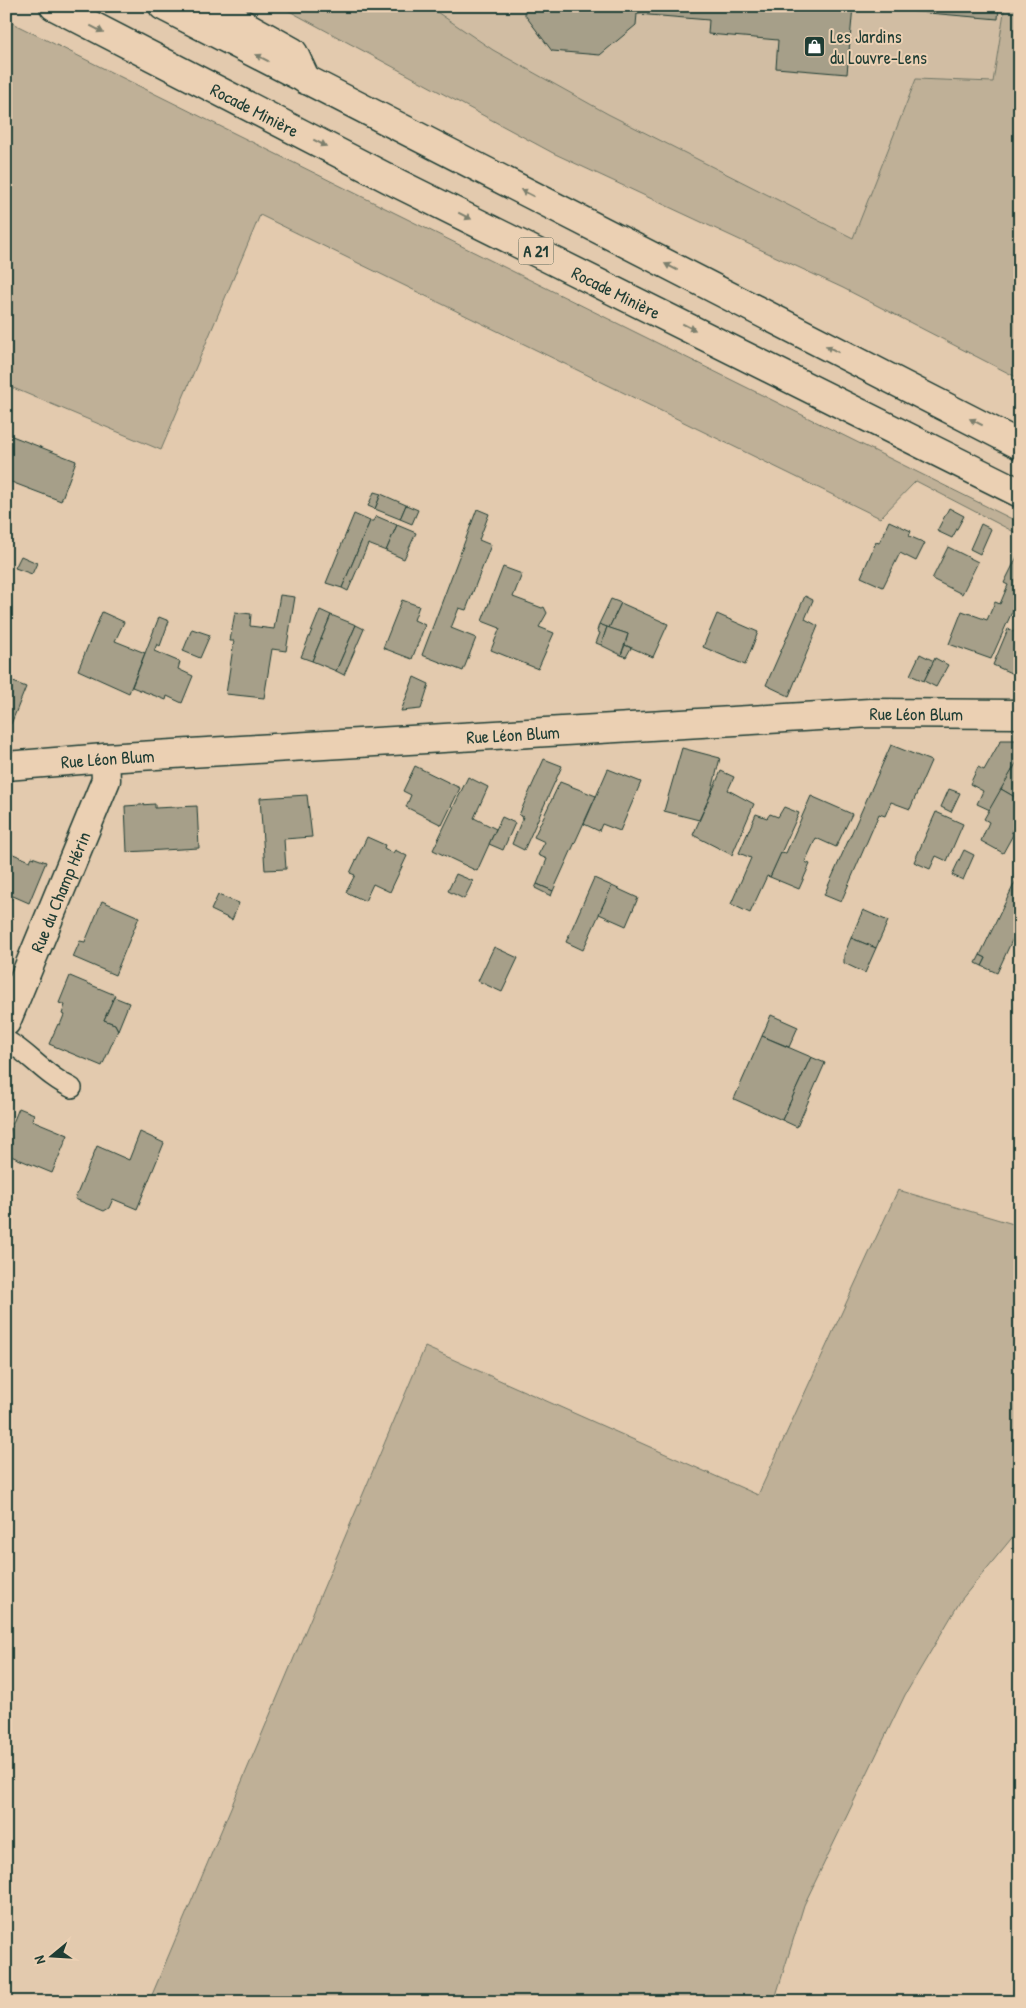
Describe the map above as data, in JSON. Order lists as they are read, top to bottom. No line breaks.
{"streets":{"main road":["Rocade Minière","A 21","Rue Léon Blum","Rue du Champ Hérin"]},"crossings":[["Rue Léon Blum","Rue du Champ Hérin"]],"places":{"shop":["Les Jardins du Louvre-Lens"]},"north":"left"}
